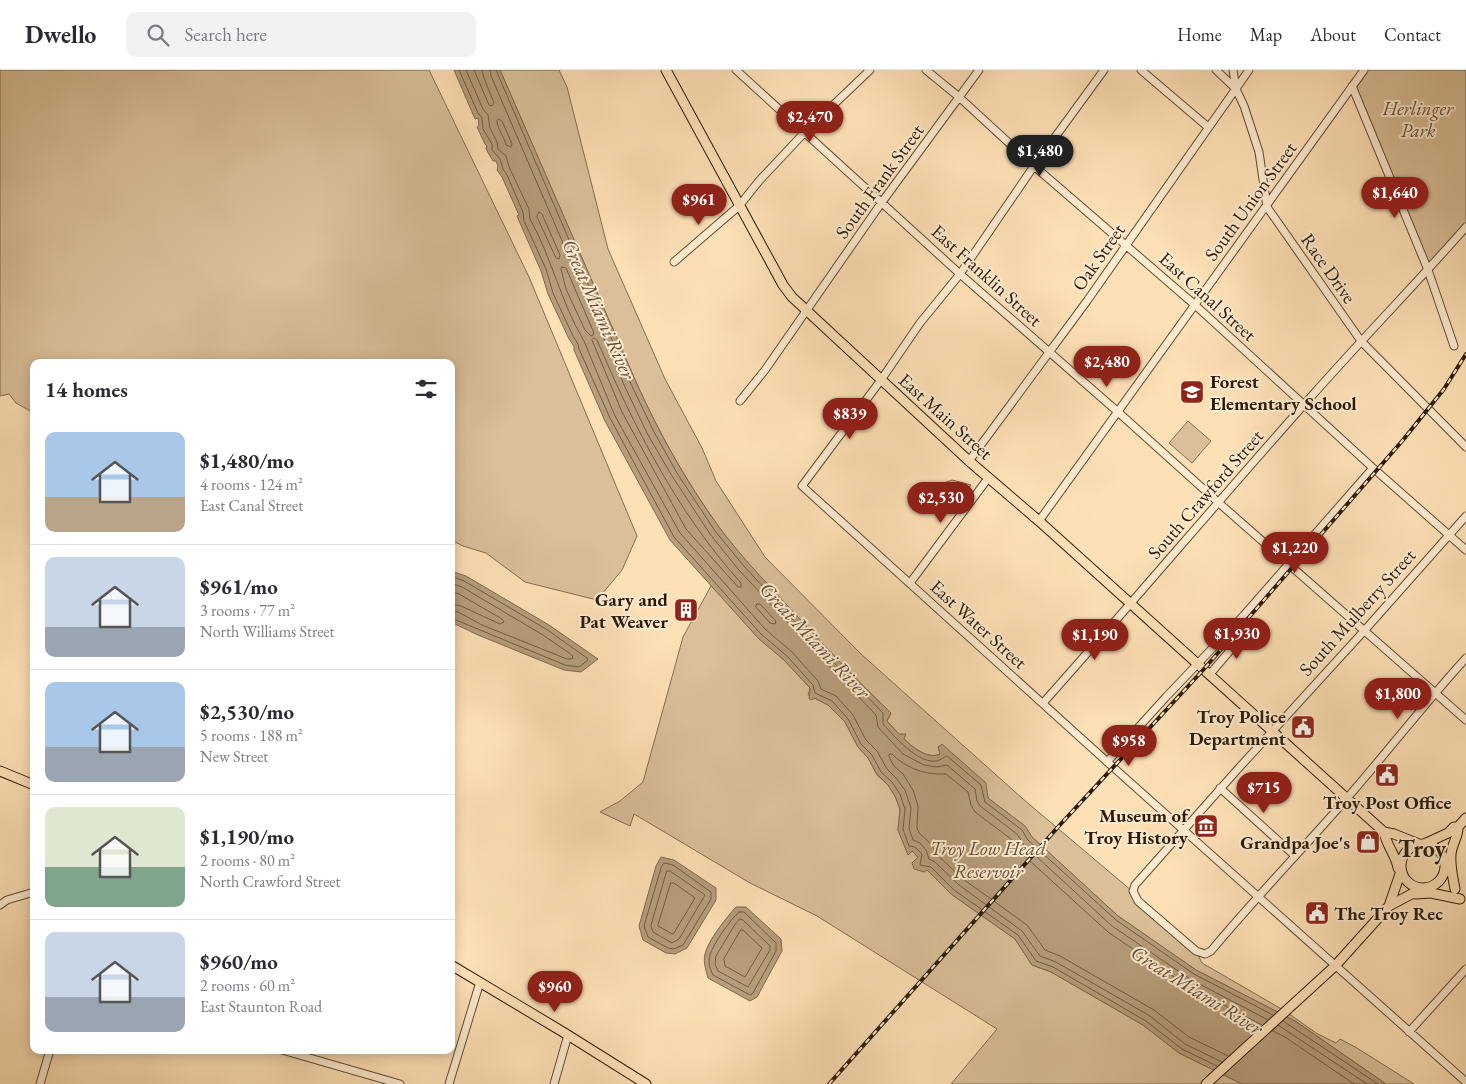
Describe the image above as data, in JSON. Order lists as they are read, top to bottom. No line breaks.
{"streets":{"main road":["East Main Street"],"street":["South Frank Street","South Union Street","Oak Street","Race Drive","East Franklin Street","East Canal Street","South Crawford Street","South Mulberry Street","East Water Street"]},"crossings":[["South Frank Street","East Franklin Street"],["South Frank Street","East Canal Street"],["South Frank Street","East Main Street"],["South Union Street","Race Drive"],["South Union Street","East Franklin Street"],["South Union Street","East Canal Street"],["South Union Street","East Main Street"],["Oak Street","Race Drive"],["Oak Street","East Franklin Street"],["Oak Street","East Canal Street"],["Oak Street","East Main Street"],["Race Drive","South Crawford Street"],["East Franklin Street","South Crawford Street"],["East Franklin Street","South Mulberry Street"],["East Canal Street","South Crawford Street"],["East Canal Street","South Mulberry Street"],["East Main Street","South Crawford Street"],["East Main Street","South Mulberry Street"],["East Main Street","East Water Street"],["South Crawford Street","East Water Street"],["South Mulberry Street","East Water Street"]],"districts":["Troy"],"water":["Great Miami River","Troy Low Head Reservoir"],"parks":["Herlinger Park"],"places":{"school or university":["Forest Elementary School"],"building":["Gary and Pat Weaver"],"public building":["Troy Police Department","Troy Post Office","The Troy Rec"],"museum":["Museum of Troy History"],"shop":["Grandpa Joe's"]},"page":{"header":"Dwello","search":"Search here","nav":["Home","Map","About","Contact"],"price":["$2,470","$1,480","$1,640","$961","$2,480","$839","$2,530","$1,220","$1,930","$1,190","$1,800","$958","$715","$960"],"heading":"14 homes","list":[{"name":"$1,480/mo","note":"4 rooms · 124 m² · East Canal Street"},{"name":"$961/mo","note":"3 rooms · 77 m² · North Williams Street"},{"name":"$2,530/mo","note":"5 rooms · 188 m² · New Street"},{"name":"$1,190/mo","note":"2 rooms · 80 m² · North Crawford Street"},{"name":"$960/mo","note":"2 rooms · 60 m² · East Staunton Road"}]}}
